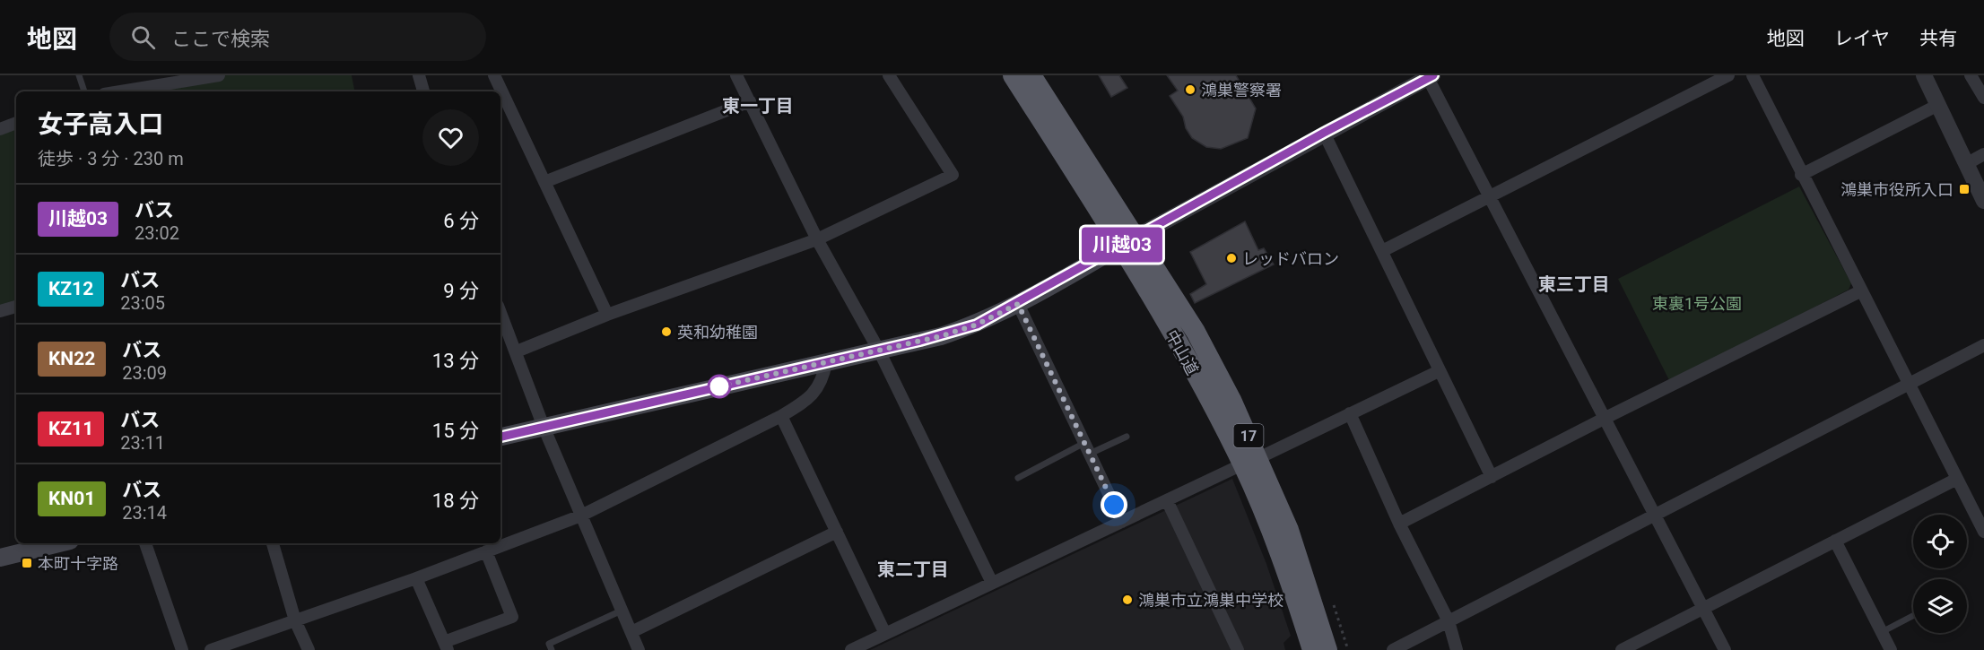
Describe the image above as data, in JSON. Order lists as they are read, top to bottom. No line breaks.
{"streets":{"highway":["中山道","17"]},"districts":["東一丁目","東三丁目","東二丁目"],"parks":["東裏1号公園"],"places":{"other":["鴻巣警察署","レッドバロン","英和幼稚園","鴻巣市立鴻巣中学校"],"transit":["鴻巣市役所入口","本町十字路"]},"lines":["bus line 川越03"],"page":{"header":"地図","search":"ここで検索","nav":["地図","レイヤ","共有"],"on_map":"川越03","heading":["女子高入口","徒歩 · 3 分 · 230 m"],"list":[{"mark":"川越03","name":"バス","note":"23:02","value":"6 分"},{"mark":"KZ12","name":"バス","note":"23:05","value":"9 分"},{"mark":"KN22","name":"バス","note":"23:09","value":"13 分"},{"mark":"KZ11","name":"バス","note":"23:11","value":"15 分"},{"mark":"KN01","name":"バス","note":"23:14","value":"18 分"}]}}
